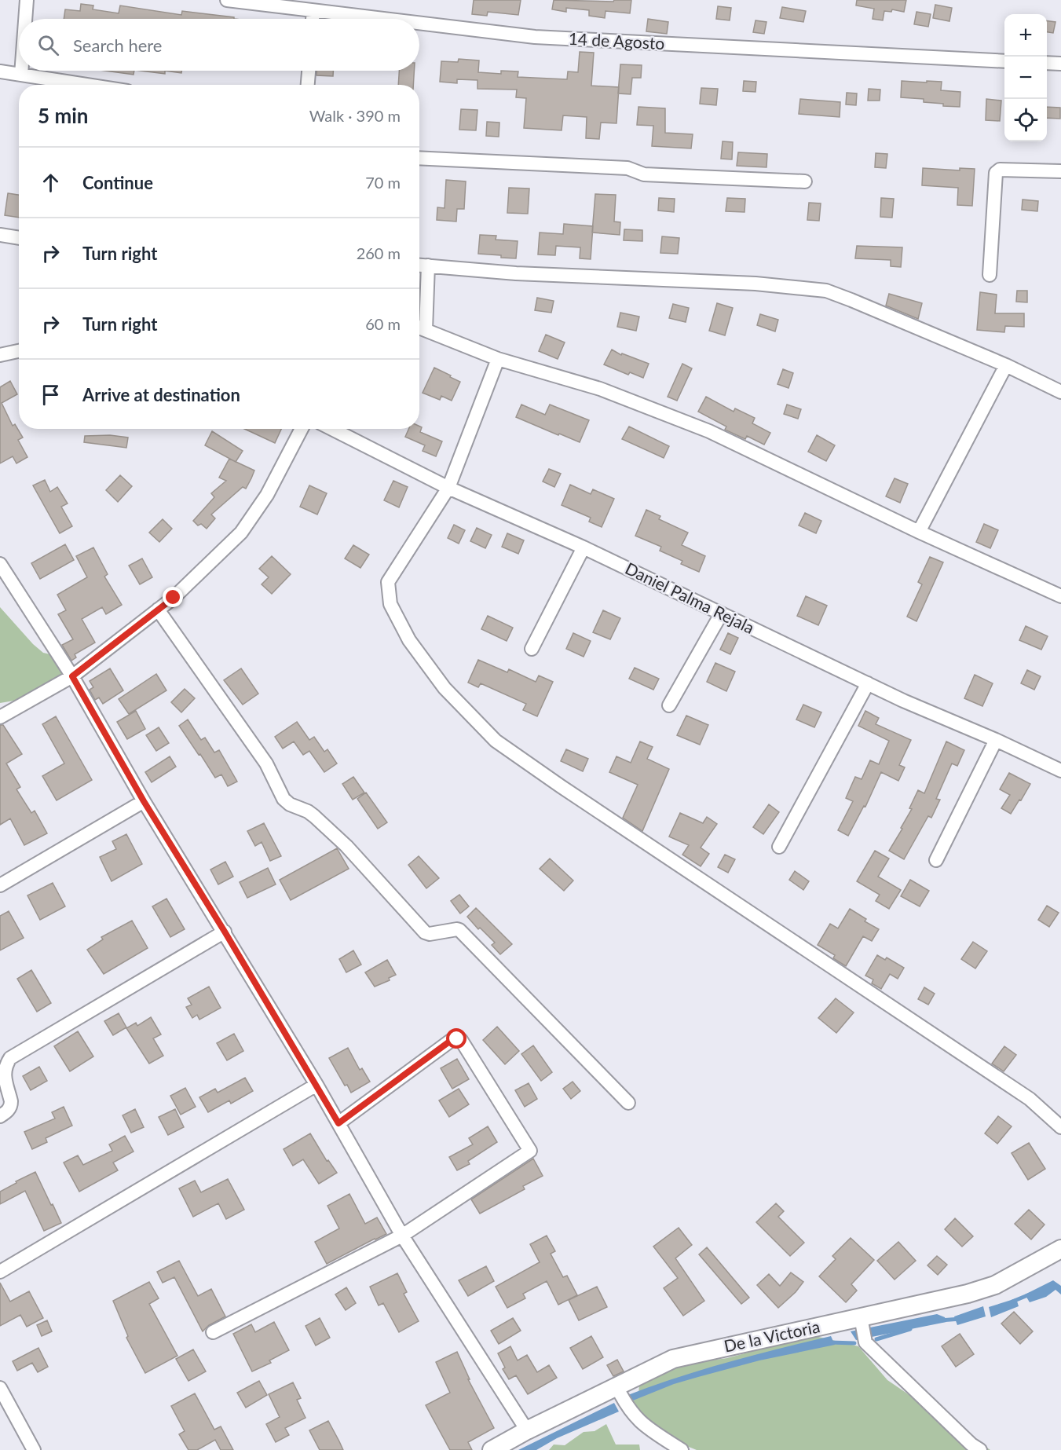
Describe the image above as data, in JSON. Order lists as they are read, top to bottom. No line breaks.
{"streets":{"main road":["De la Victoria"],"street":["14 de Agosto","Daniel Palma Rejala"]},"page":{"map_buttons":["+","−"],"search":"Search here","heading":["5 min","Walk · 390 m"],"list":[["Continue","70 m"],["Turn right","260 m"],["Turn right","60 m"],"Arrive at destination"]}}
